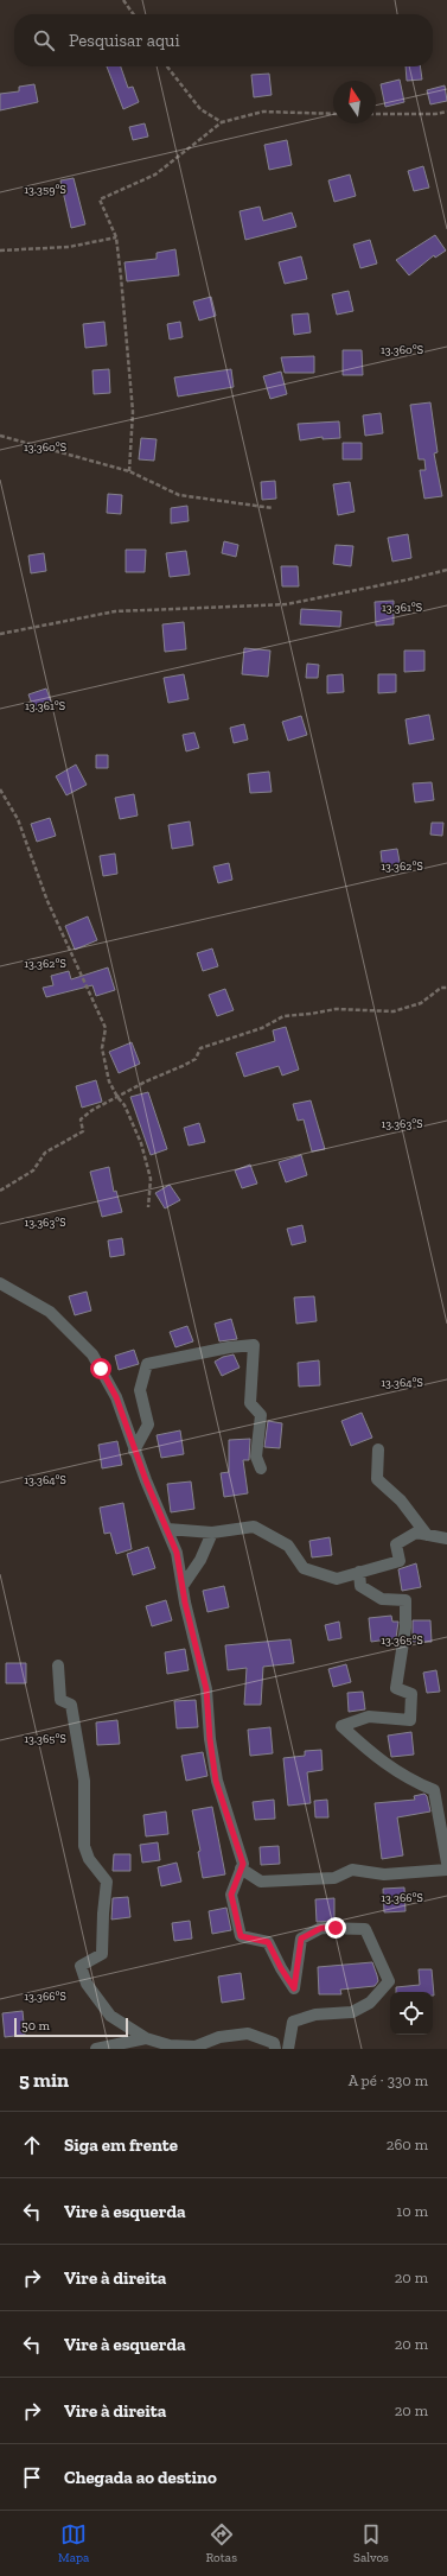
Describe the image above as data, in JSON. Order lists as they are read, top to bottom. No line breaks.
{"scale_bar":"50 m","north":"top","page":{"search":"Pesquisar aqui","scale":"50 m","heading":["5 min","A pé · 330 m"],"list":[["Siga em frente","260 m"],["Vire à esquerda","10 m"],["Vire à direita","20 m"],["Vire à esquerda","20 m"],["Vire à direita","20 m"],"Chegada ao destino"],"nav":["Mapa","Rotas","Salvos"]},"coordinates":["13.359°S","13.360°S","13.361°S","13.362°S","13.363°S","13.364°S","13.365°S","13.366°S"]}
